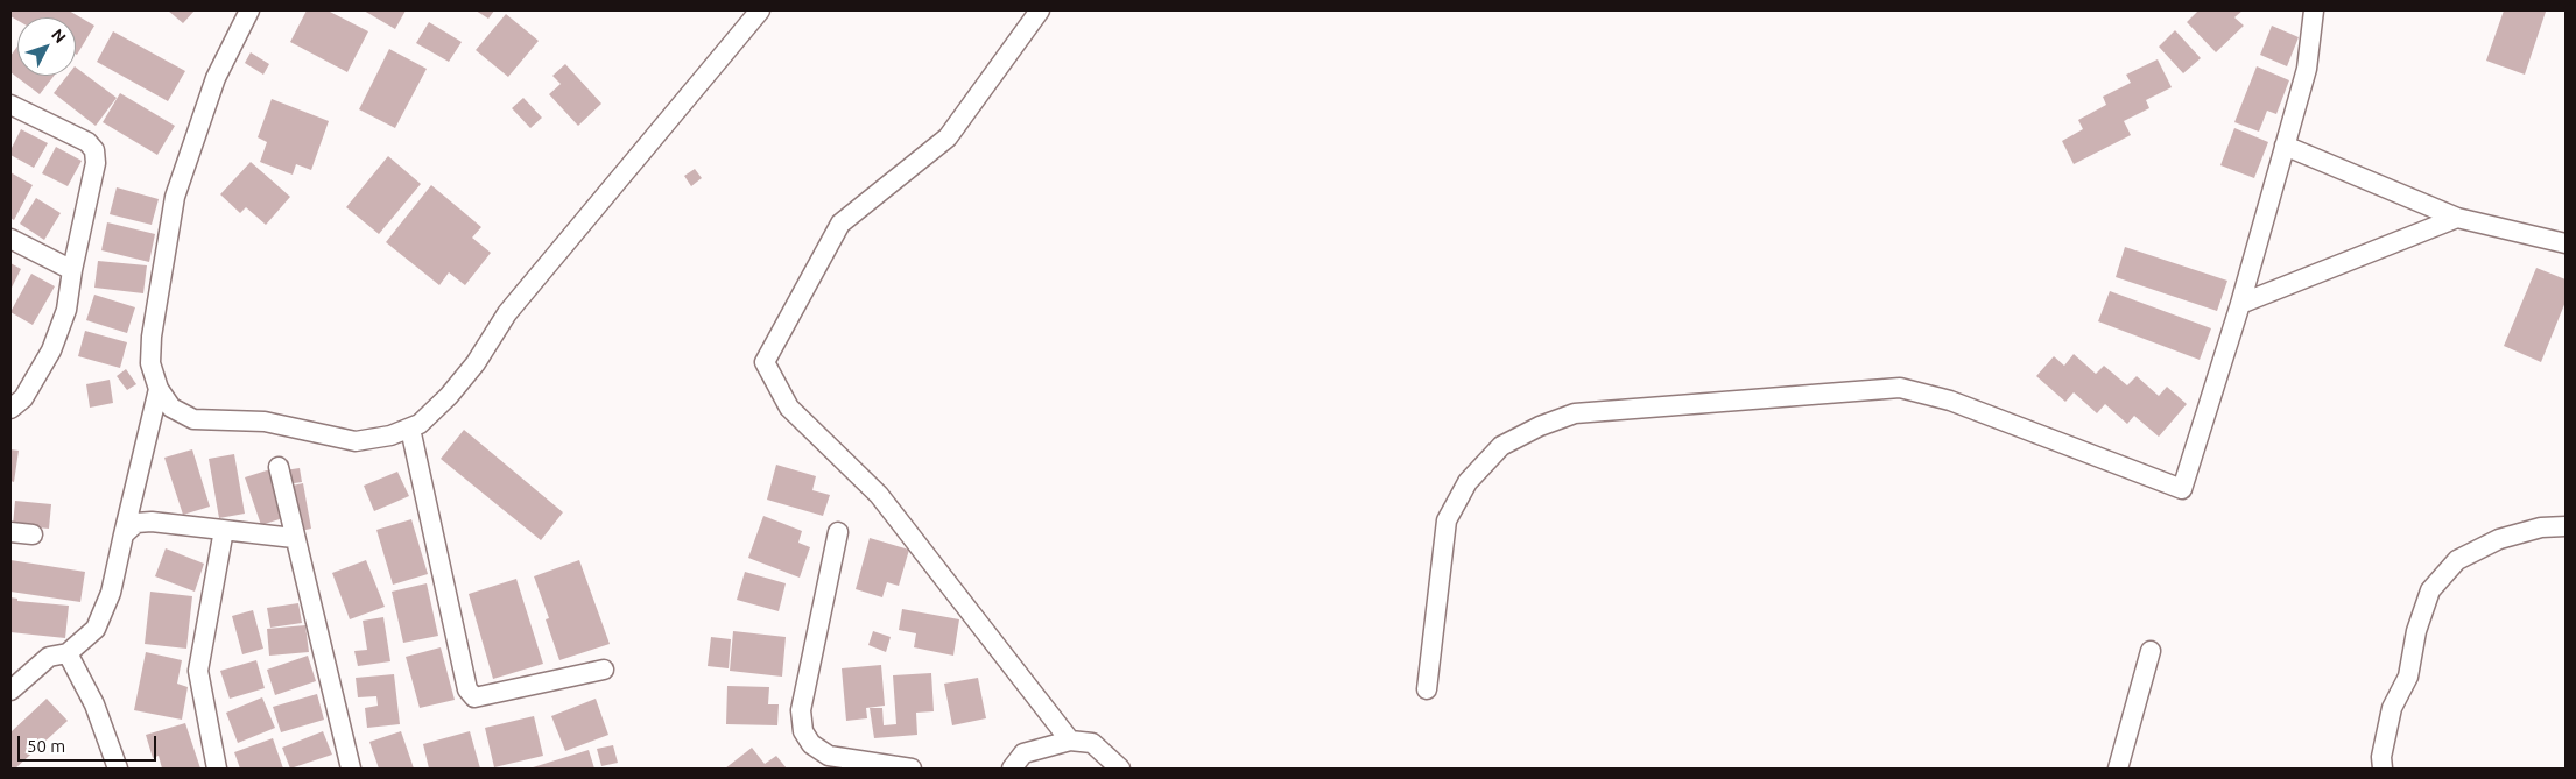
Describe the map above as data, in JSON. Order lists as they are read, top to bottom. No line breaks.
{"scale_bar":"50 m","north":"top right"}
